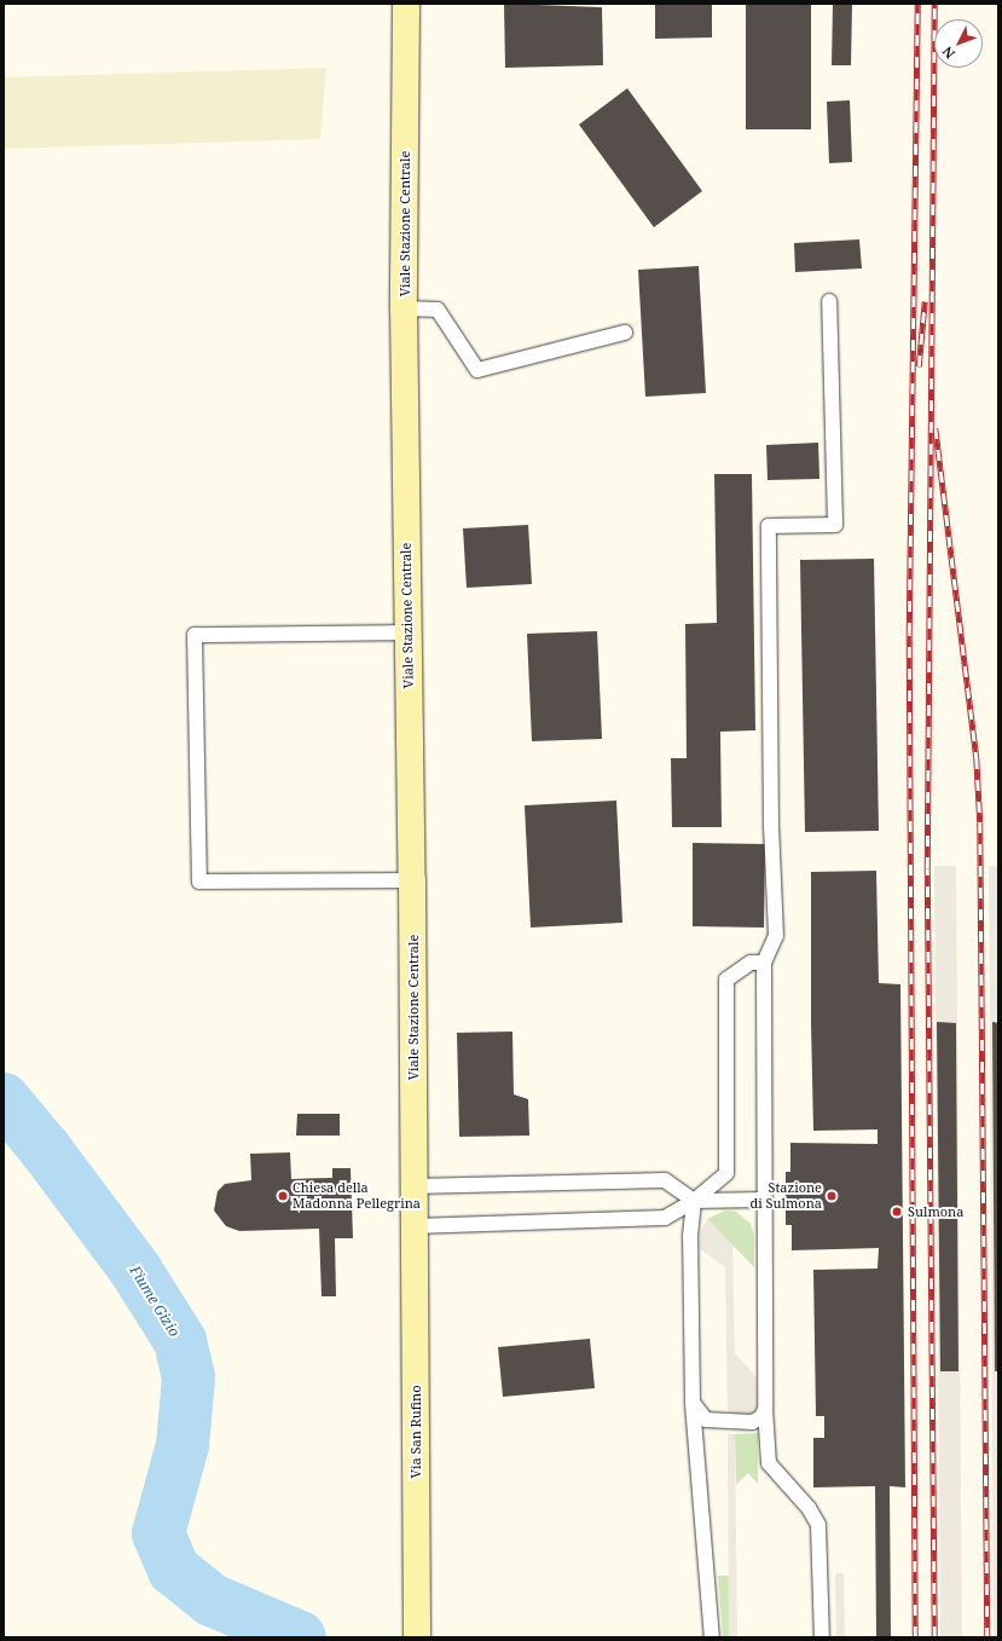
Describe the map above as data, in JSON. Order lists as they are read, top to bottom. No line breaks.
{"streets":{"main road":["Viale Stazione Centrale","Via San Rufino"]},"crossings":[["Viale Stazione Centrale","Via San Rufino"]],"water":["Fiume Gizio"],"places":["Chiesa della Madonna Pellegrina","Stazione di Sulmona","Sulmona"],"north":"bottom left"}
